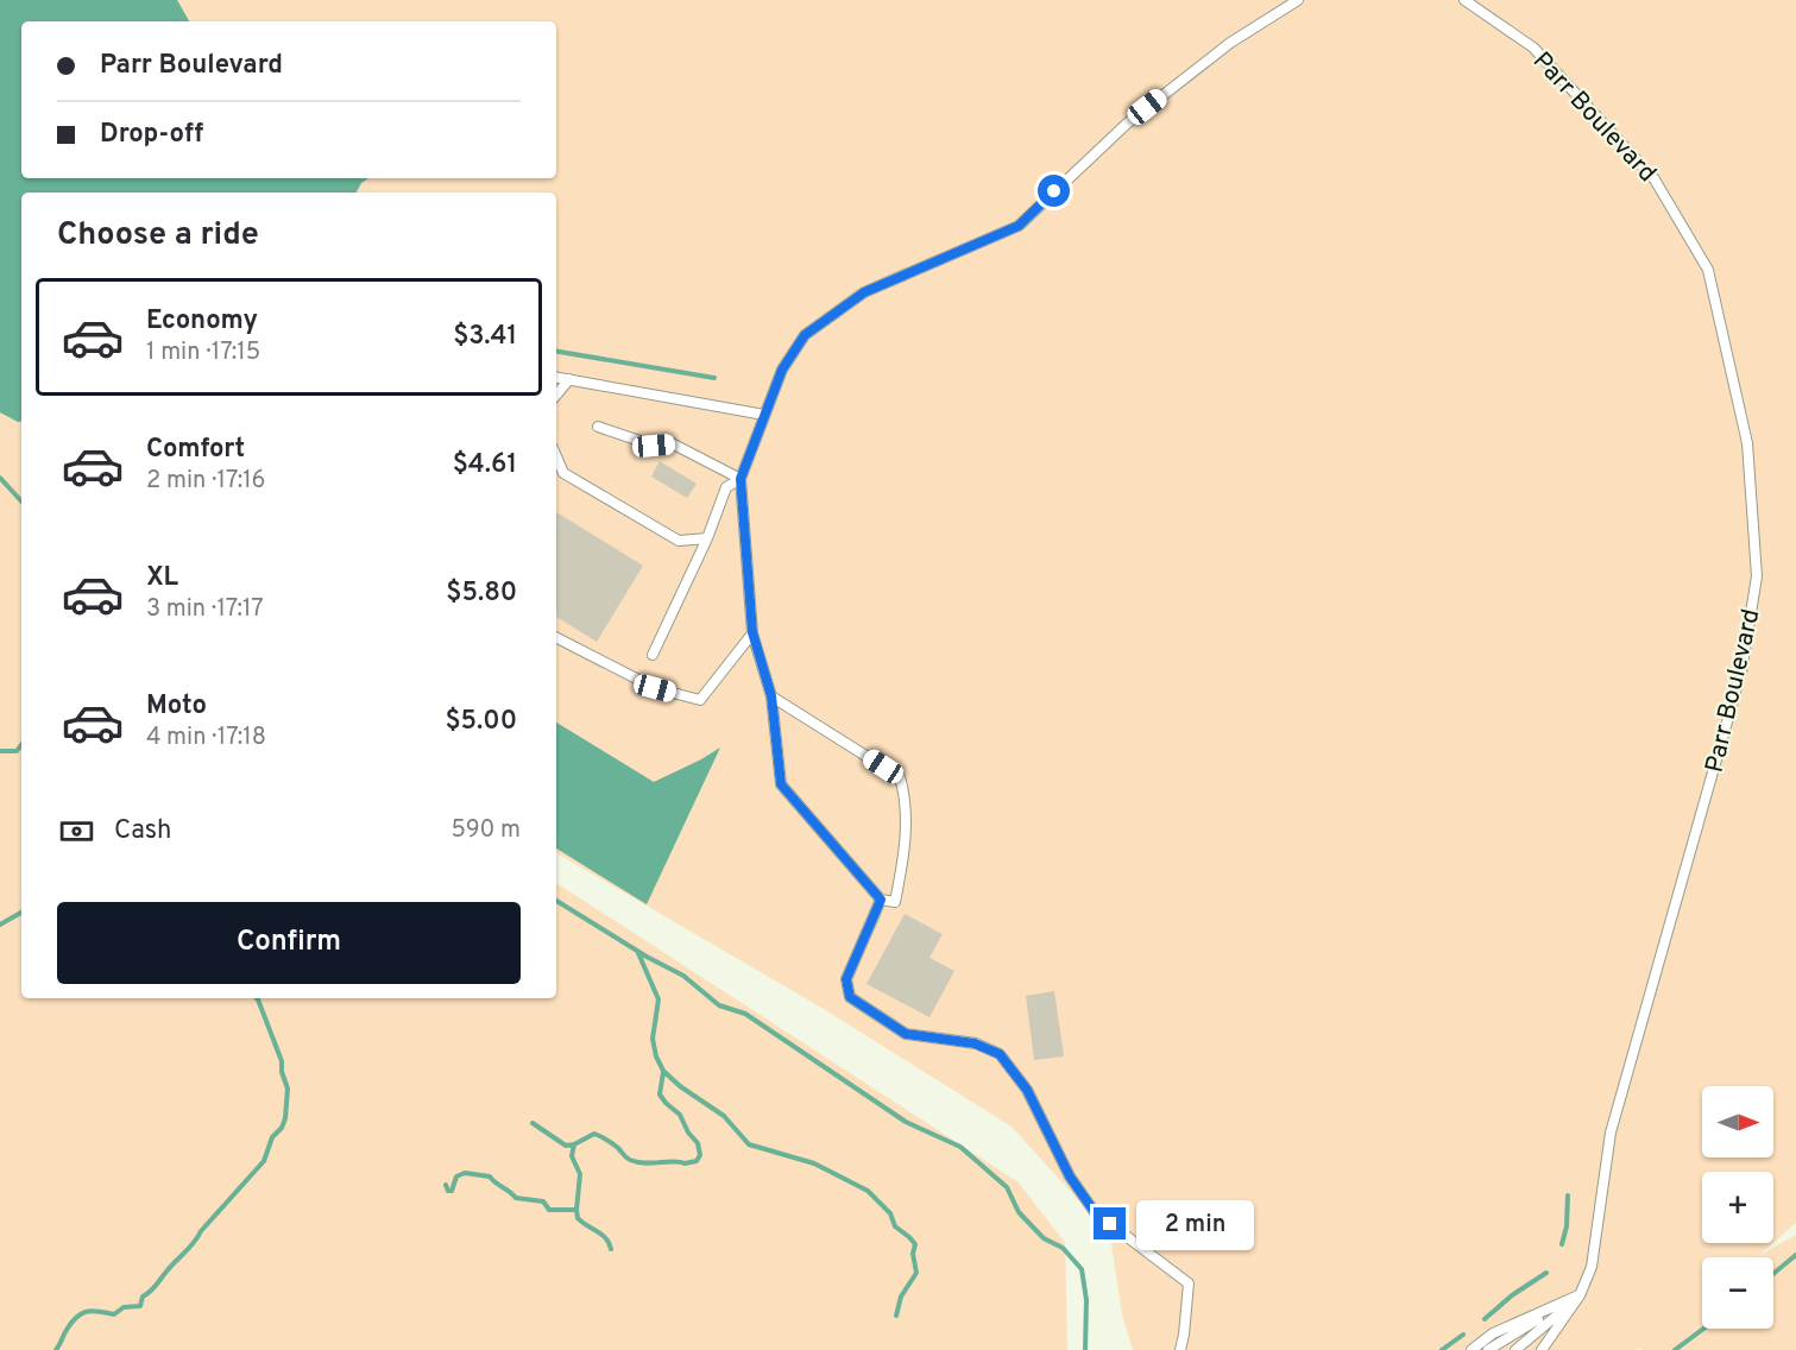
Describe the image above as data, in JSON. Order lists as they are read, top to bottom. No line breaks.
{"streets":{"lane":["Parr Boulevard"]},"north":"right","page":{"banner":["Parr Boulevard","Drop-off"],"heading":"Choose a ride","list":[{"name":"Economy","note":"1 min · 17:15","value":"$3.41"},{"name":"Comfort","note":"2 min · 17:16","value":"$4.61"},{"name":"XL","note":"3 min · 17:17","value":"$5.80"},{"name":"Moto","note":"4 min · 17:18","value":"$5.00"}],"pay":["Cash","590 m"],"buttons":"Confirm","map_buttons":["+","−"],"bubble":"2 min"}}
